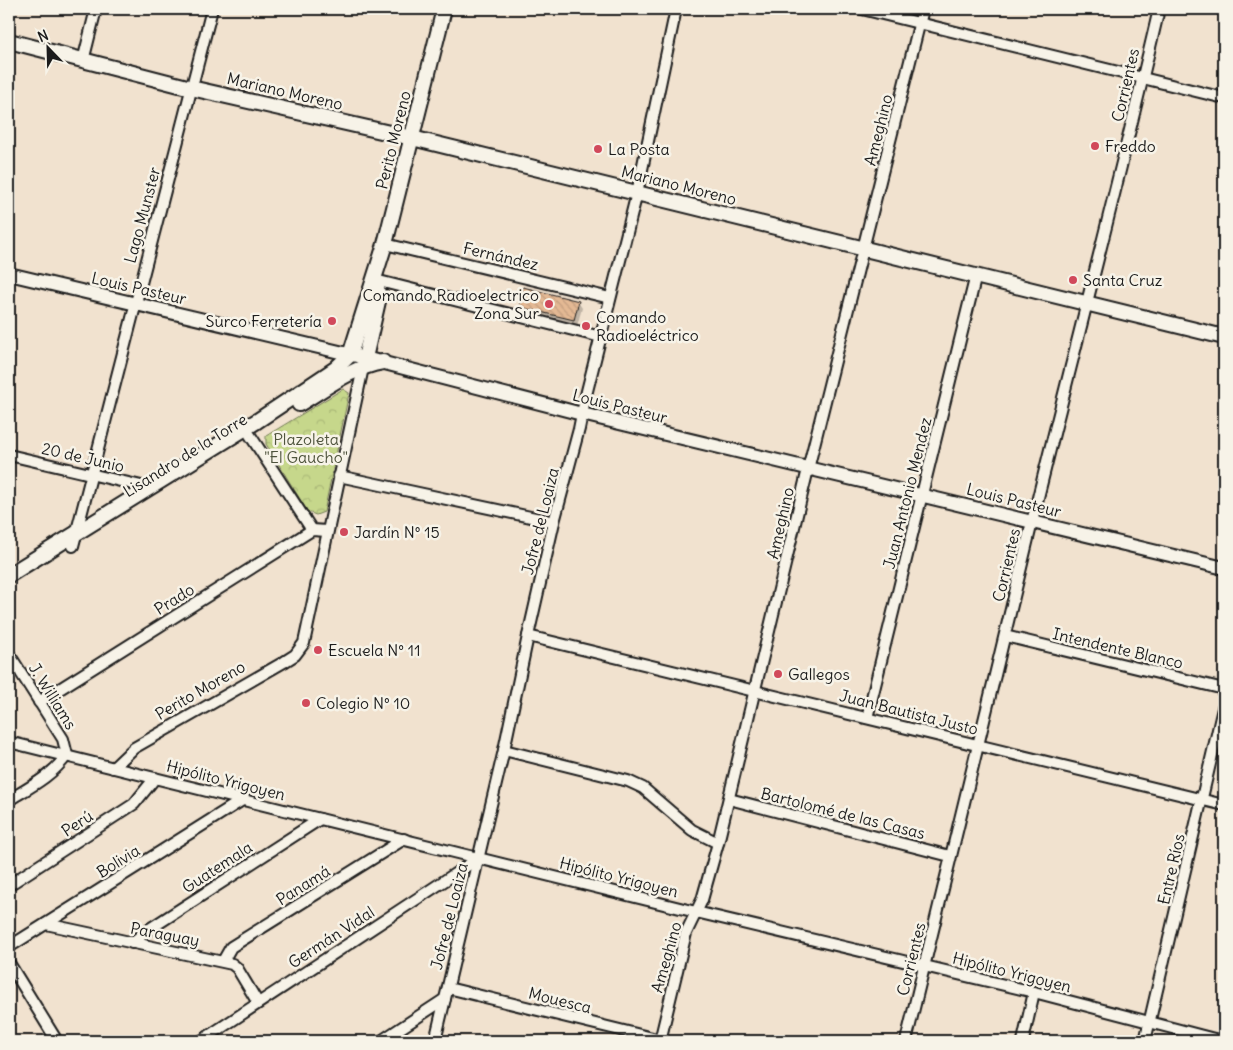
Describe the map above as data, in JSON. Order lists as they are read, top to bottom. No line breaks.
{"streets":{"main road":["Mariano Moreno","Perito Moreno","Lisandro de la Torre"],"street":["Corrientes","Ameghino","Lago Munster","Fernández","Louis Pasteur","20 de Junio","Juan Antonio Mendez","Jofre de Loaiza","Prado","Intendente Blanco","J. Williams","Juan Bautista Justo","Hipólito Yrigoyen","Bartolomé de las Casas","Perú","Bolivia","Guatemala","Entre Ríos","Panamá","Paraguay","Germán Vidal","Mouesca"]},"crossings":[["Corrientes","Mariano Moreno"],["Corrientes","Louis Pasteur"],["Corrientes","Intendente Blanco"],["Corrientes","Juan Bautista Justo"],["Corrientes","Hipólito Yrigoyen"],["Corrientes","Bartolomé de las Casas"],["Mariano Moreno","Ameghino"],["Mariano Moreno","Perito Moreno"],["Mariano Moreno","Lago Munster"],["Mariano Moreno","Juan Antonio Mendez"],["Mariano Moreno","Jofre de Loaiza"],["Ameghino","Louis Pasteur"],["Ameghino","Juan Bautista Justo"],["Ameghino","Hipólito Yrigoyen"],["Ameghino","Bartolomé de las Casas"],["Ameghino","Mouesca"],["Perito Moreno","Fernández"],["Perito Moreno","Louis Pasteur"],["Perito Moreno","Lisandro de la Torre"],["Perito Moreno","Hipólito Yrigoyen"],["Lago Munster","Louis Pasteur"],["Lago Munster","Lisandro de la Torre"],["Lago Munster","20 de Junio"],["Fernández","Jofre de Loaiza"],["Louis Pasteur","Lisandro de la Torre"],["Louis Pasteur","Juan Antonio Mendez"],["Louis Pasteur","Jofre de Loaiza"],["Lisandro de la Torre","20 de Junio"],["Juan Antonio Mendez","Juan Bautista Justo"],["Jofre de Loaiza","Juan Bautista Justo"],["Jofre de Loaiza","Hipólito Yrigoyen"],["Jofre de Loaiza","Germán Vidal"],["Jofre de Loaiza","Mouesca"],["Prado","J. Williams"],["J. Williams","Hipólito Yrigoyen"],["Juan Bautista Justo","Entre Ríos"],["Hipólito Yrigoyen","Perú"],["Hipólito Yrigoyen","Bolivia"],["Hipólito Yrigoyen","Guatemala"],["Hipólito Yrigoyen","Entre Ríos"],["Hipólito Yrigoyen","Panamá"],["Hipólito Yrigoyen","Germán Vidal"],["Bolivia","Paraguay"],["Guatemala","Paraguay"],["Panamá","Paraguay"],["Paraguay","Germán Vidal"]],"parks":["Plazoleta \"El Gaucho\""],"places":["Freddo","La Posta","Santa Cruz","Comando Radioelectrico Zona Sur","Surco Ferretería","Comando Radioeléctrico","Jardín Nº 15","Escuela Nº 11","Gallegos","Colegio Nº 10"],"north":"top left"}
